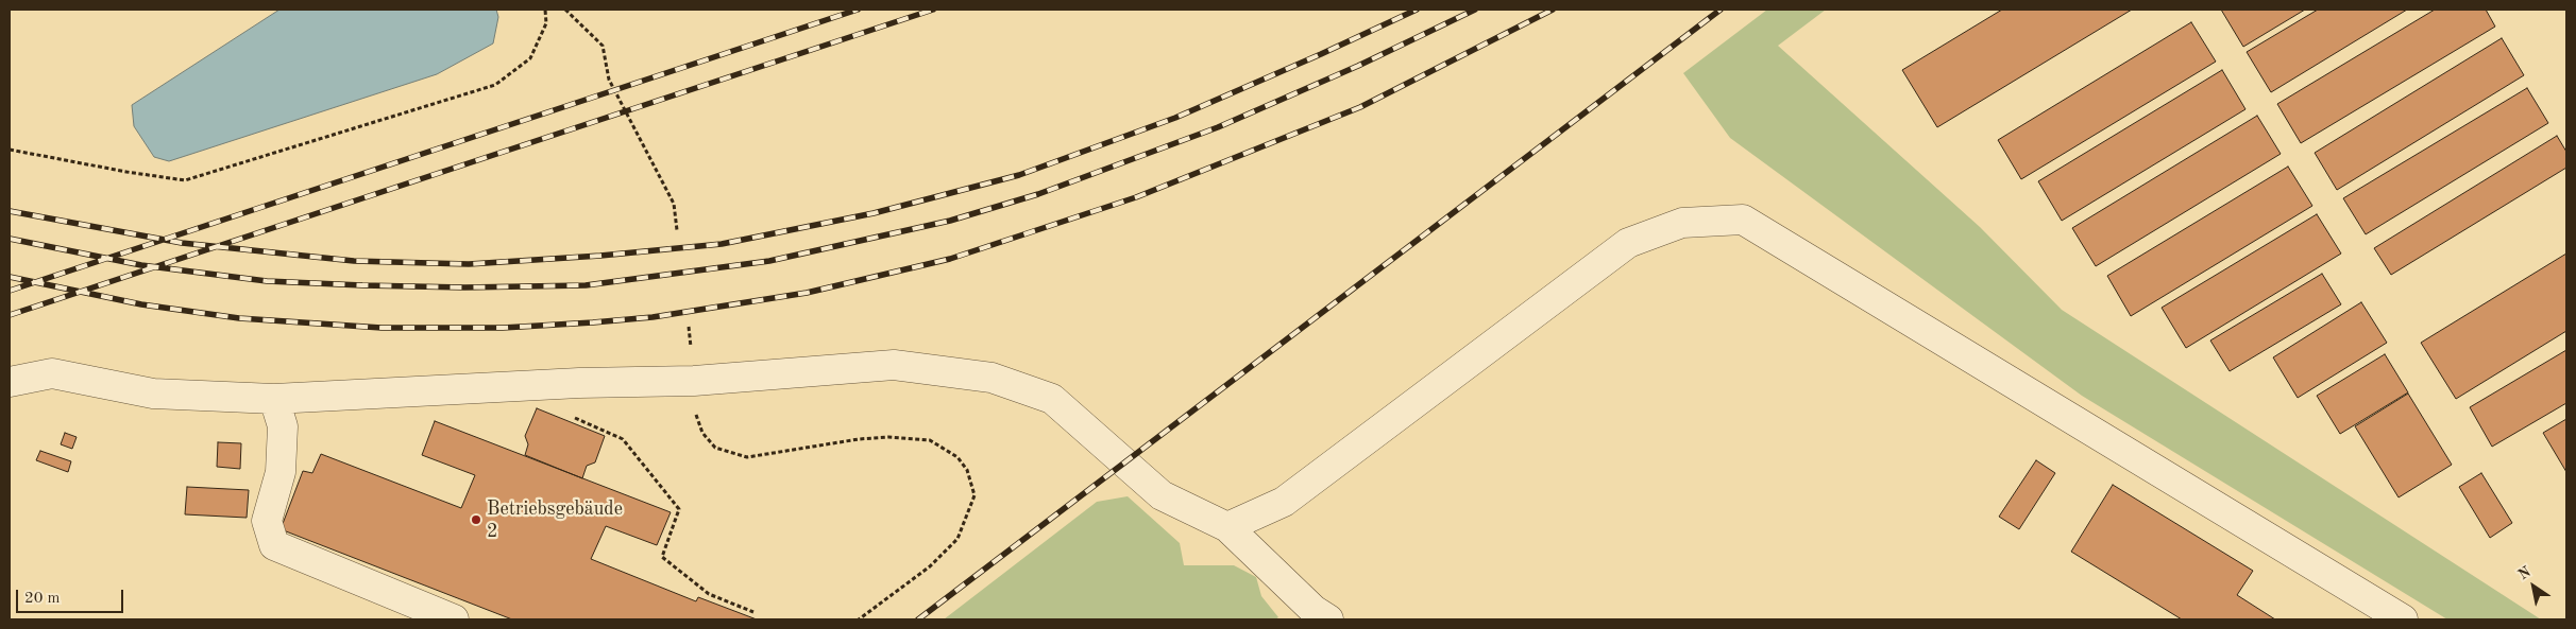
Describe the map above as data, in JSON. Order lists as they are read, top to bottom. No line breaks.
{"places":["Betriebsgebäude 2"],"scale_bar":"20 m","north":"top left"}
